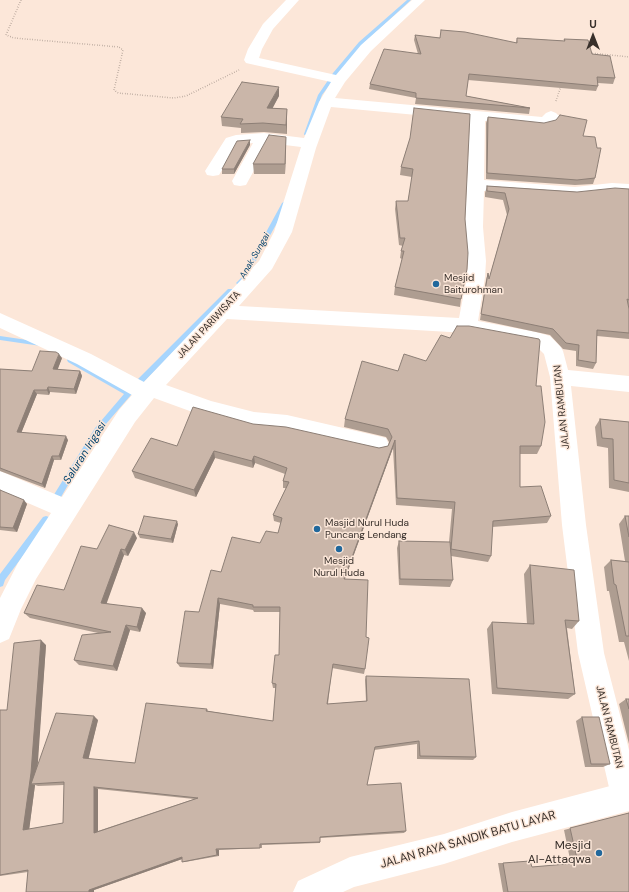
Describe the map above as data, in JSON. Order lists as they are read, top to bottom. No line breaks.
{"streets":{"street":["JALAN PARIWISATA","JALAN RAMBUTAN","JALAN RAYA SANDIK BATU LAYAR"]},"crossings":[["JALAN PARIWISATA","JALAN RAMBUTAN"],["JALAN RAMBUTAN","JALAN RAYA SANDIK BATU LAYAR"]],"water":["Anak Sungai","Saluran Irigasi"],"places":["Mesjid Baiturohman","Masjid Nurul Huda Puncang Lendang","Mesjid Nurul Huda","Mesjid Al-Attaqwa"],"north":"top"}
